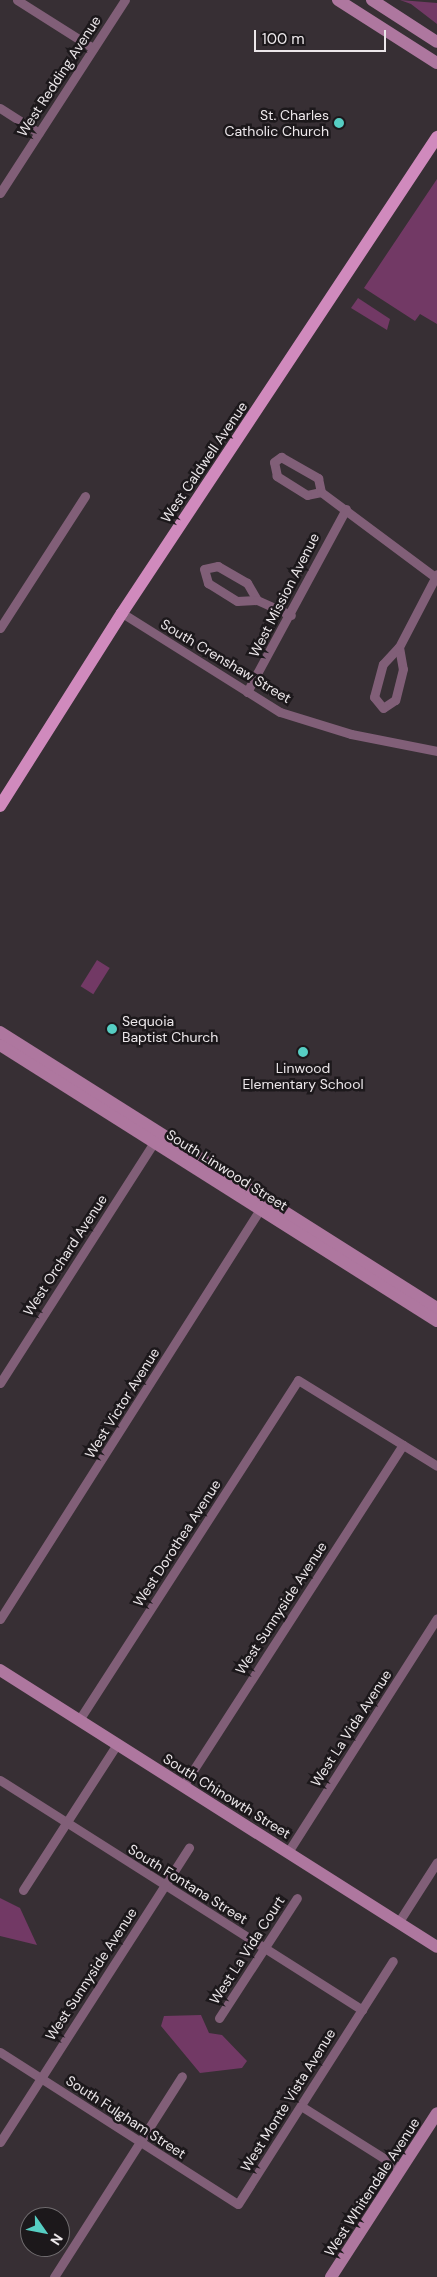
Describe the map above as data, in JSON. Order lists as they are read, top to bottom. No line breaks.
{"streets":{"main road":["West Caldwell Avenue"],"street":["West Redding Avenue","West Mission Avenue","South Crenshaw Street","South Linwood Street","West Orchard Avenue","West Victor Avenue","West Dorothea Avenue","West Sunnyside Avenue","West La Vida Avenue","South Chinowth Street","South Fontana Street","West La Vida Court","West Monte Vista Avenue","South Fulgham Street","West Whitendale Avenue"]},"crossings":[["West Caldwell Avenue","South Crenshaw Street"],["West Mission Avenue","South Crenshaw Street"],["South Linwood Street","West Orchard Avenue"],["South Linwood Street","West Victor Avenue"],["West Dorothea Avenue","West Sunnyside Avenue"],["West Dorothea Avenue","South Chinowth Street"],["West Sunnyside Avenue","South Chinowth Street"],["West Sunnyside Avenue","South Fontana Street"],["West Sunnyside Avenue","South Fulgham Street"],["West La Vida Avenue","South Chinowth Street"],["South Fontana Street","West La Vida Court"],["South Fontana Street","West Monte Vista Avenue"],["West Monte Vista Avenue","South Fulgham Street"]],"places":["St. Charles Catholic Church","Sequoia Baptist Church","Linwood Elementary School"],"scale_bar":"100 m","north":"bottom right"}
